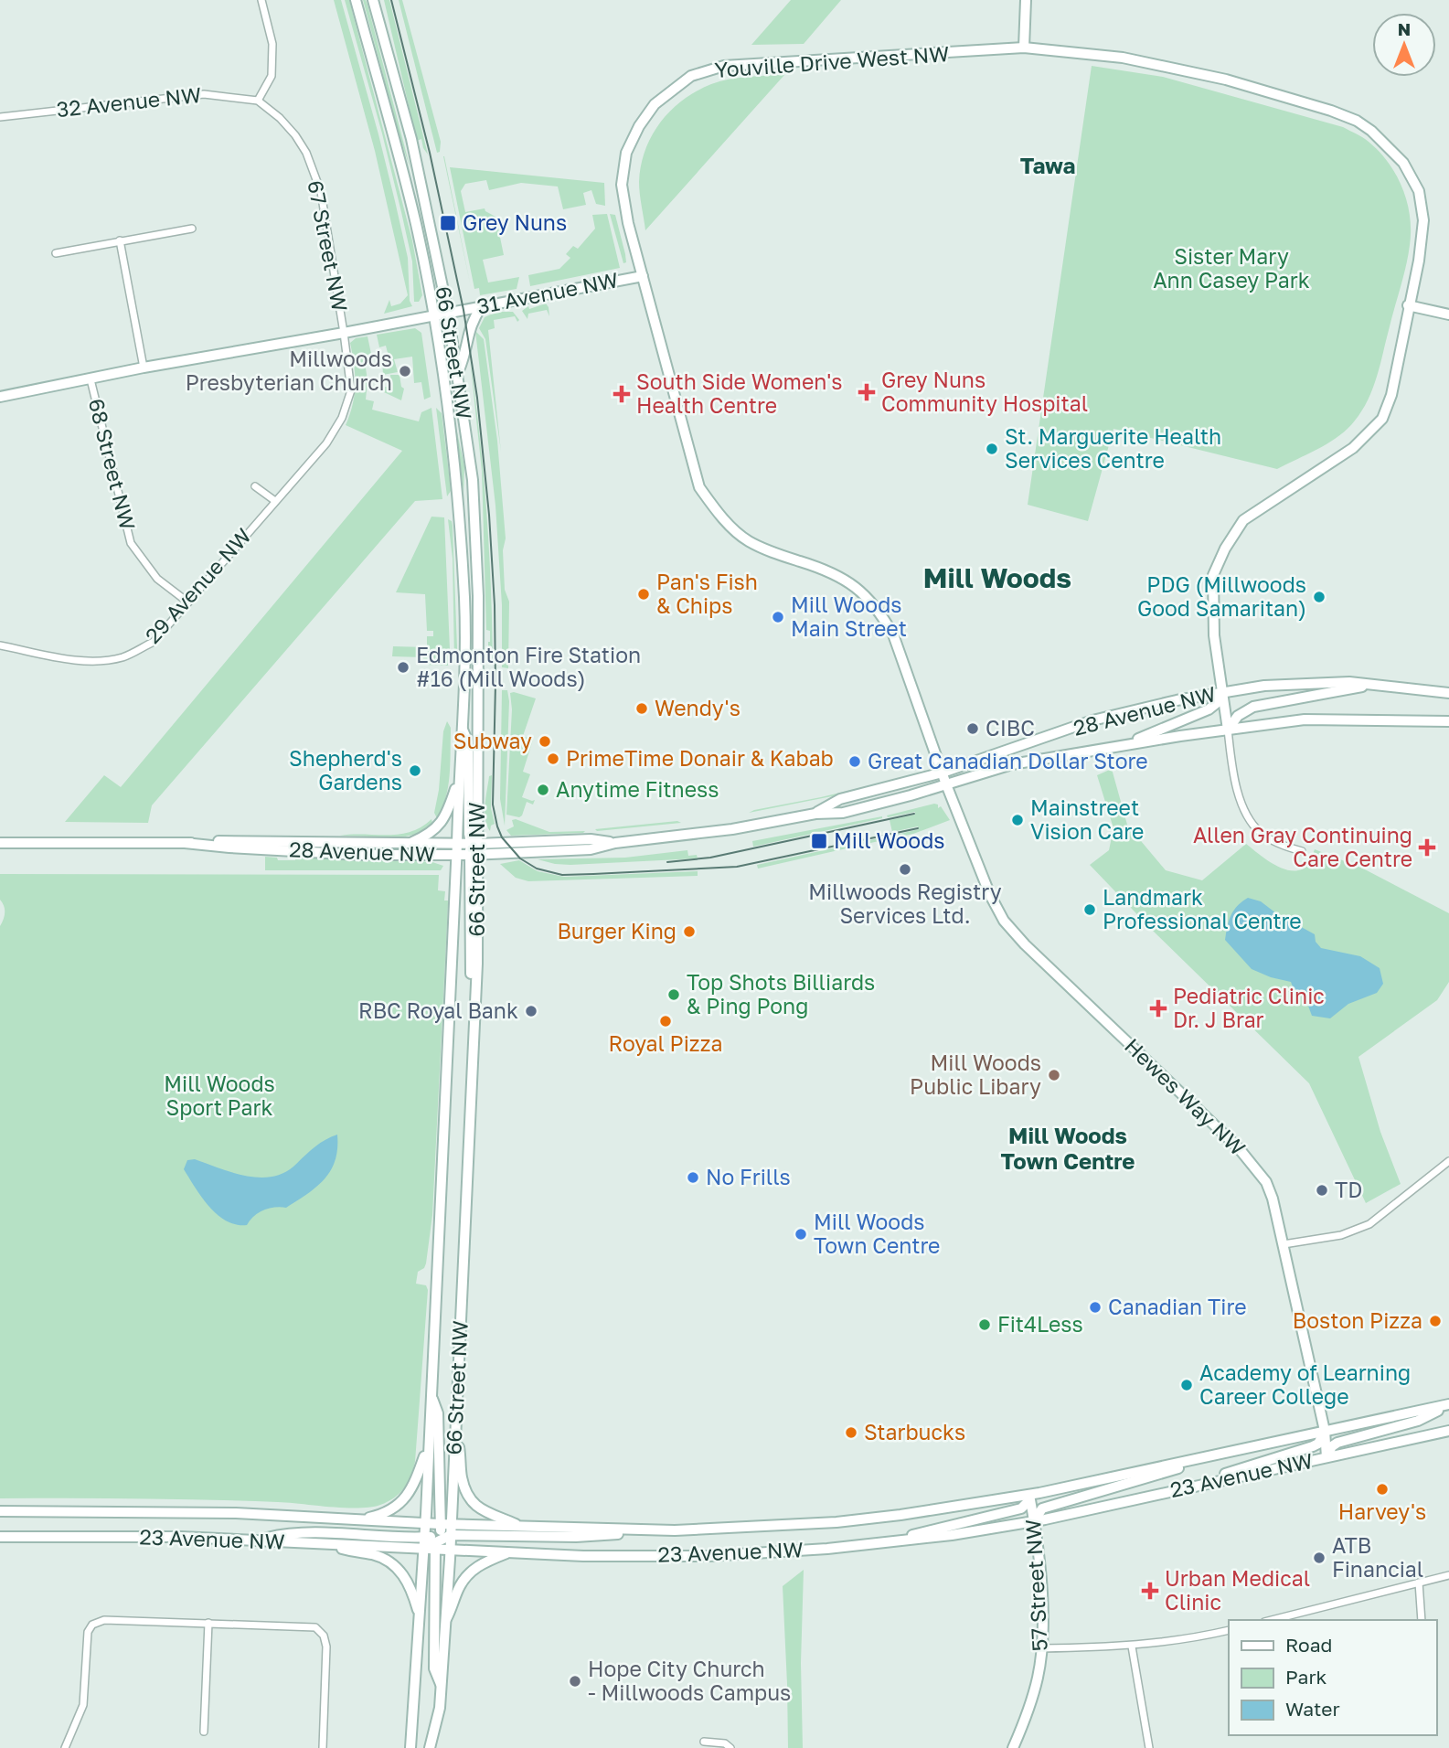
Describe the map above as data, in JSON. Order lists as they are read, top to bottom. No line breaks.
{"streets":{"main road":["Youville Drive West NW","31 Avenue NW","66 Street NW","28 Avenue NW","Hewes Way NW","23 Avenue NW","57 Street NW"],"street":["32 Avenue NW","67 Street NW","68 Street NW","29 Avenue NW"]},"crossings":[["Youville Drive West NW","31 Avenue NW"],["Youville Drive West NW","28 Avenue NW"],["Youville Drive West NW","Hewes Way NW"],["32 Avenue NW","67 Street NW"],["67 Street NW","31 Avenue NW"],["67 Street NW","29 Avenue NW"],["31 Avenue NW","66 Street NW"],["31 Avenue NW","68 Street NW"],["66 Street NW","28 Avenue NW"],["66 Street NW","23 Avenue NW"],["68 Street NW","29 Avenue NW"],["28 Avenue NW","Hewes Way NW"],["Hewes Way NW","23 Avenue NW"],["23 Avenue NW","57 Street NW"]],"districts":["Tawa","Mill Woods","Mill Woods Town Centre"],"parks":["Sister Mary Ann Casey Park","Mill Woods Sport Park"],"places":{"transit":["Grey Nuns","Mill Woods"],"other":["Millwoods Presbyterian Church","St. Marguerite Health Services Centre","Pan's Fish & Chips","PDG (Millwoods Good Samaritan)","Mill Woods Main Street","Edmonton Fire Station #16 (Mill Woods)","Wendy's","CIBC","Subway","PrimeTime Donair & Kabab","Great Canadian Dollar Store","Shepherd's Gardens","Anytime Fitness","Mainstreet Vision Care","Millwoods Registry Services Ltd.","Landmark Professional Centre","Burger King","Top Shots Billiards & Ping Pong","RBC Royal Bank","Royal Pizza","Mill Woods Public Libary","No Frills","TD","Mill Woods Town Centre","Canadian Tire","Boston Pizza","Fit4Less","Academy of Learning Career College","Starbucks","Harvey's","ATB Financial","Hope City Church - Millwoods Campus"],"health":["Grey Nuns Community Hospital","South Side Women's Health Centre","Allen Gray Continuing Care Centre","Pediatric Clinic Dr. J Brar","Urban Medical Clinic"]},"legend":["Road","Park","Water"],"north":"top"}
